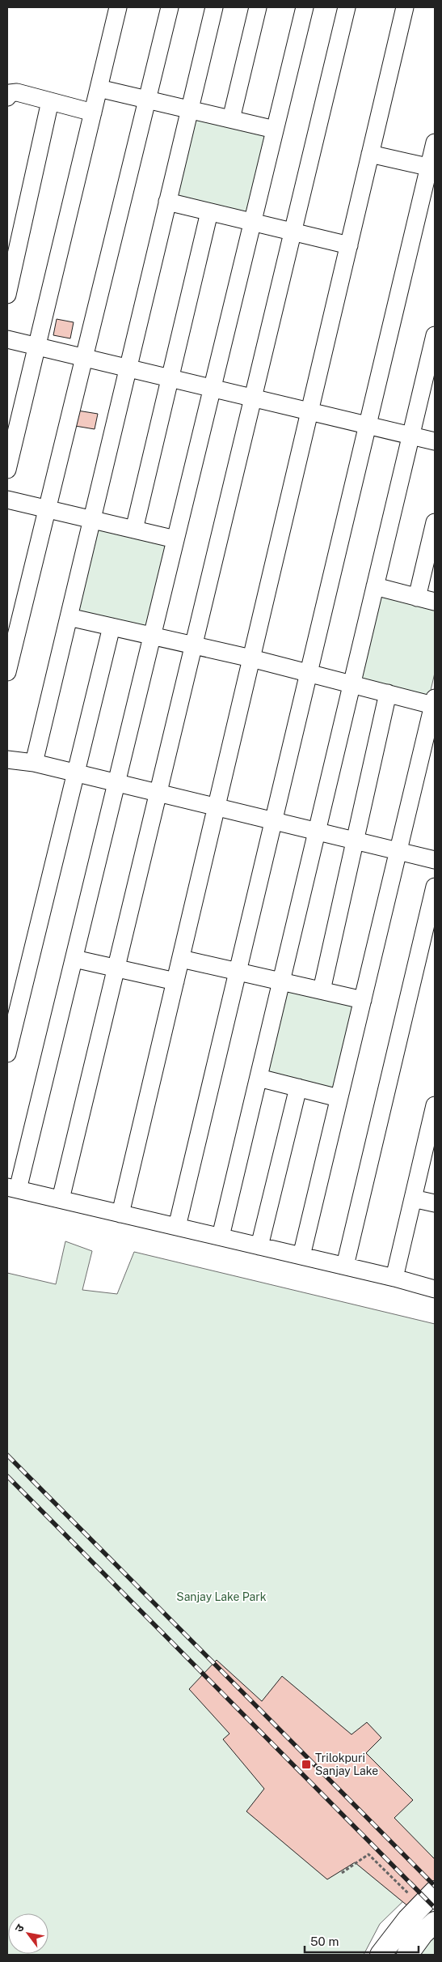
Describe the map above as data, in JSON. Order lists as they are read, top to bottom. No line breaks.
{"parks":["Sanjay Lake Park"],"places":{"transit":["Trilokpuri Sanjay Lake"]},"scale_bar":"50 m","north":"top left"}
